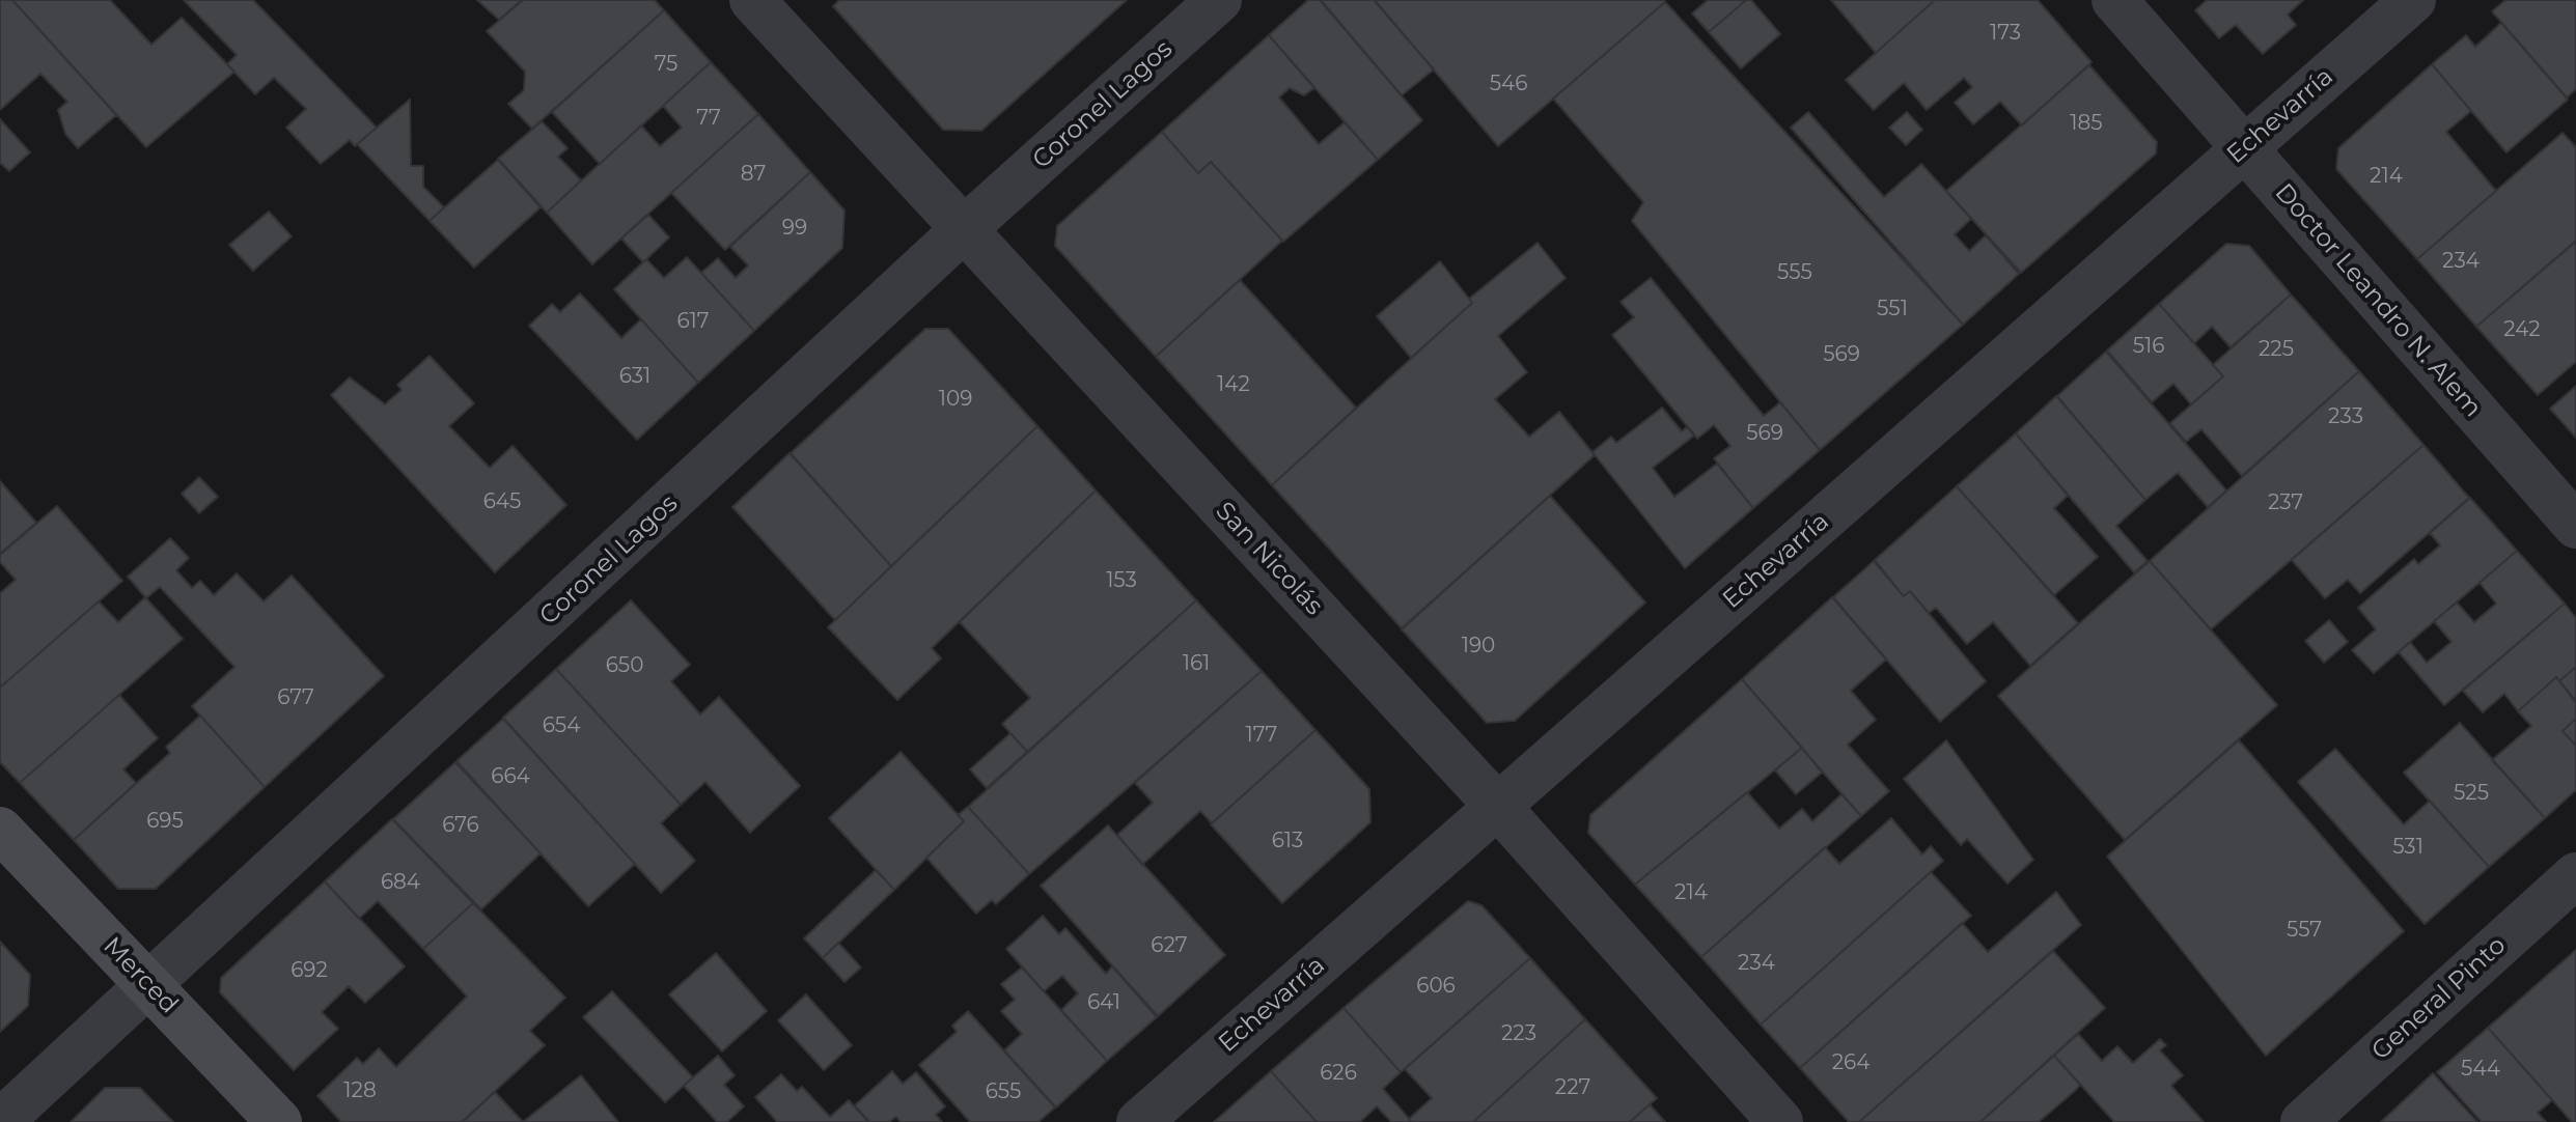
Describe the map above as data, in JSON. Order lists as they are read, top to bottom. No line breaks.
{"streets":{"street":["Coronel Lagos","Echevarría","Doctor Leandro N. Alem","San Nicolás","Merced","General Pinto"]},"crossings":[["Coronel Lagos","San Nicolás"],["Coronel Lagos","Merced"],["Echevarría","Doctor Leandro N. Alem"],["Echevarría","San Nicolás"]],"house_numbers":["173","75","546","77","185","87","214","99","234","555","551","617","242","516","225","569","631","142","109","233","569","645","237","153","190","161","650","677","654","177","664","525","695","676","613","531","684","214","557","627","234","692","606","641","223","264","544","626","227","128","655"]}
